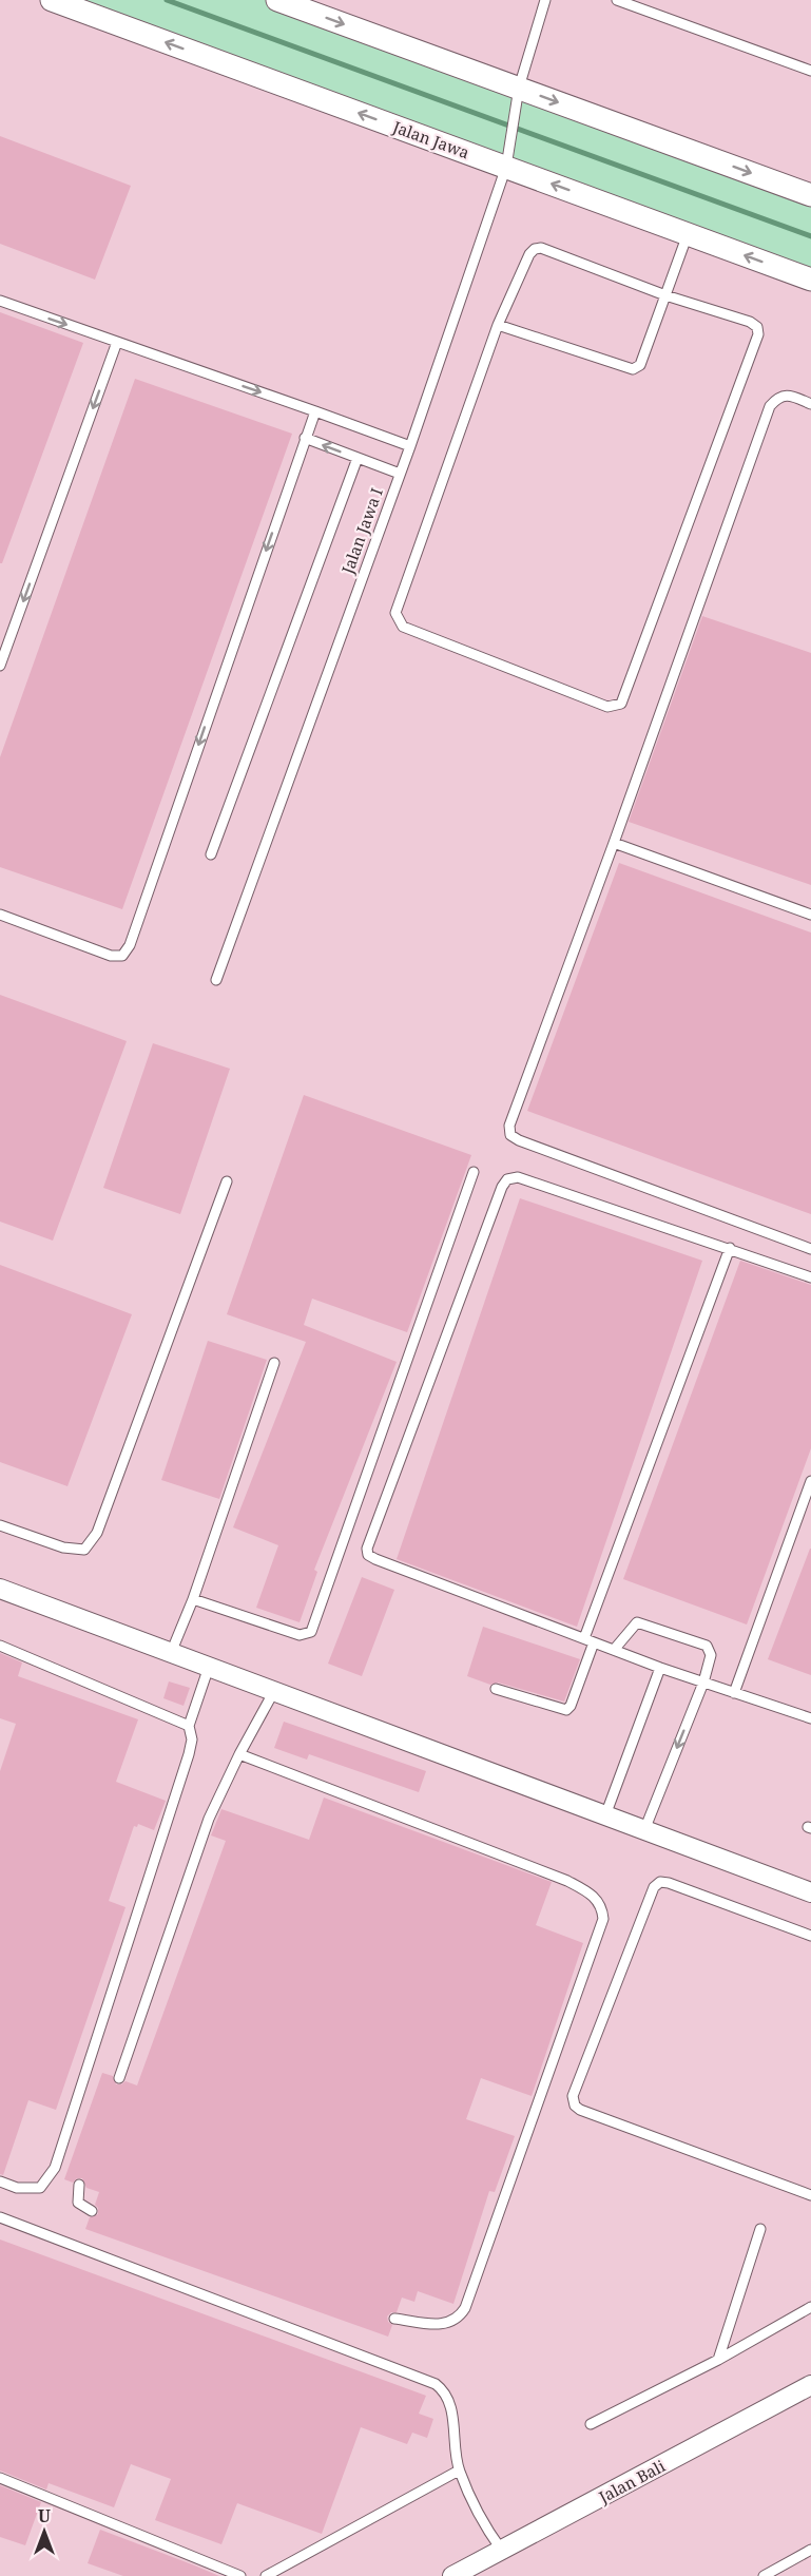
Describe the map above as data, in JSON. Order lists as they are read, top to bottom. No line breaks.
{"streets":{"street":["Jalan Jawa","Jalan Bali"],"lane":["Jalan Jawa I"]},"crossings":[["Jalan Jawa","Jalan Jawa I"]],"north":"top"}
